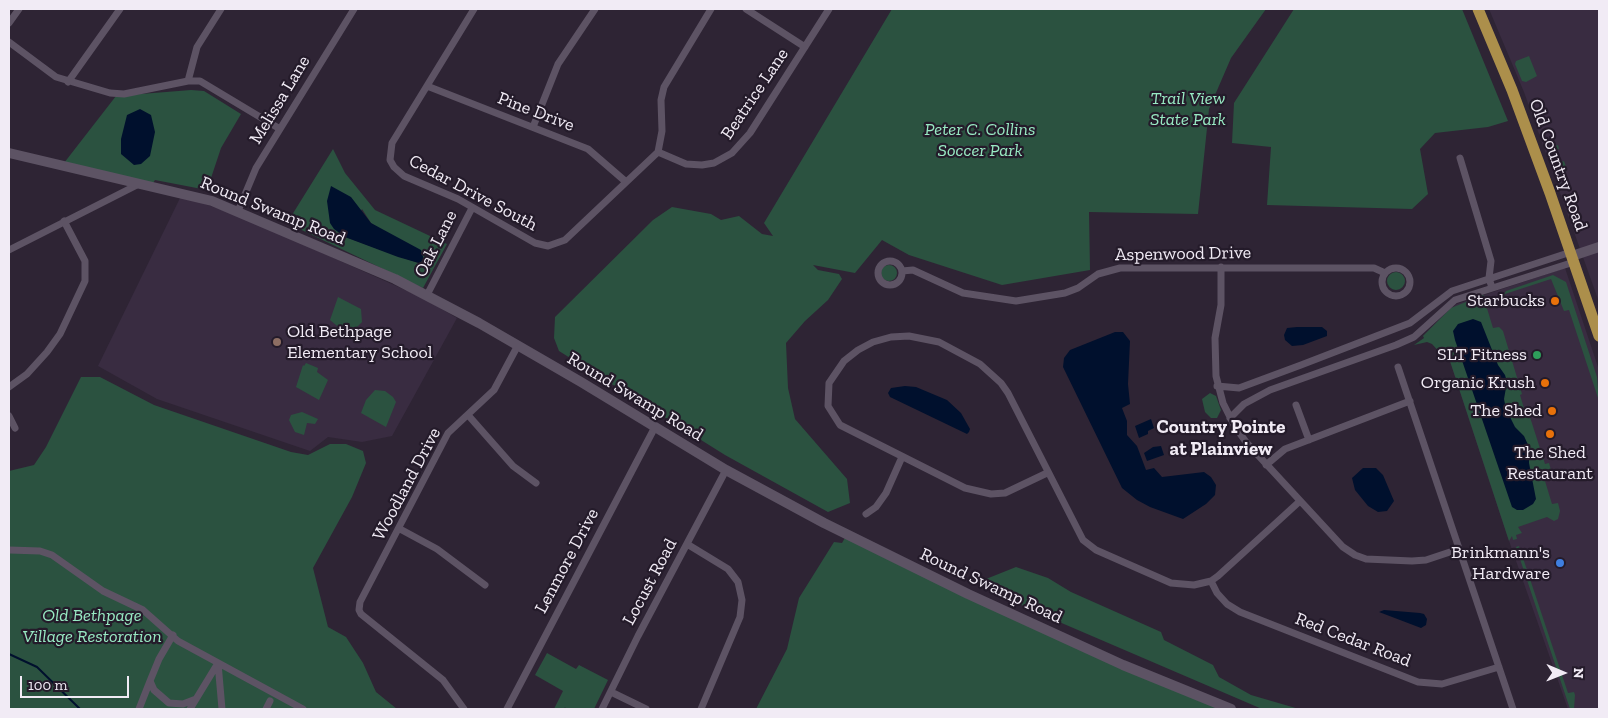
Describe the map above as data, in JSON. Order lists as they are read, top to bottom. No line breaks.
{"streets":{"main road":["Old Country Road","Round Swamp Road"],"street":["Beatrice Lane","Melissa Lane","Pine Drive","Cedar Drive South","Oak Lane","Aspenwood Drive","Woodland Drive","Lenmore Drive","Locust Road","Red Cedar Road"]},"crossings":[["Melissa Lane","Round Swamp Road"],["Pine Drive","Cedar Drive South"],["Cedar Drive South","Oak Lane"],["Round Swamp Road","Oak Lane"],["Round Swamp Road","Woodland Drive"],["Round Swamp Road","Lenmore Drive"],["Round Swamp Road","Locust Road"]],"districts":["Country Pointe at Plainview"],"parks":["Trail View State Park","Peter C. Collins Soccer Park","Old Bethpage Village Restoration"],"places":["Starbucks","Old Bethpage Elementary School","SLT Fitness","Organic Krush","The Shed","The Shed Restaurant","Brinkmann's Hardware"],"scale_bar":"100 m","north":"right"}
